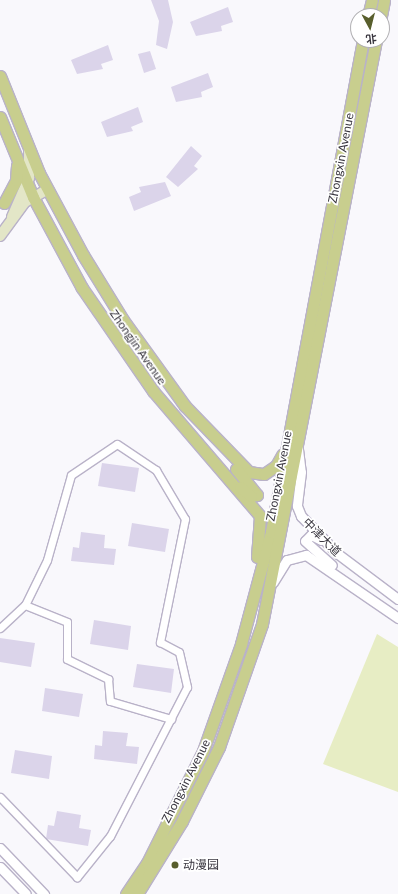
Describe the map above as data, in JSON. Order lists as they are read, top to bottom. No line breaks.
{"streets":{"main road":["Zhongxin Avenue","Zhongjin Avenue"],"street":["中津大道"]},"crossings":[["Zhongxin Avenue","Zhongjin Avenue"],["Zhongxin Avenue","中津大道"]],"places":["动漫园"],"north":"bottom"}
